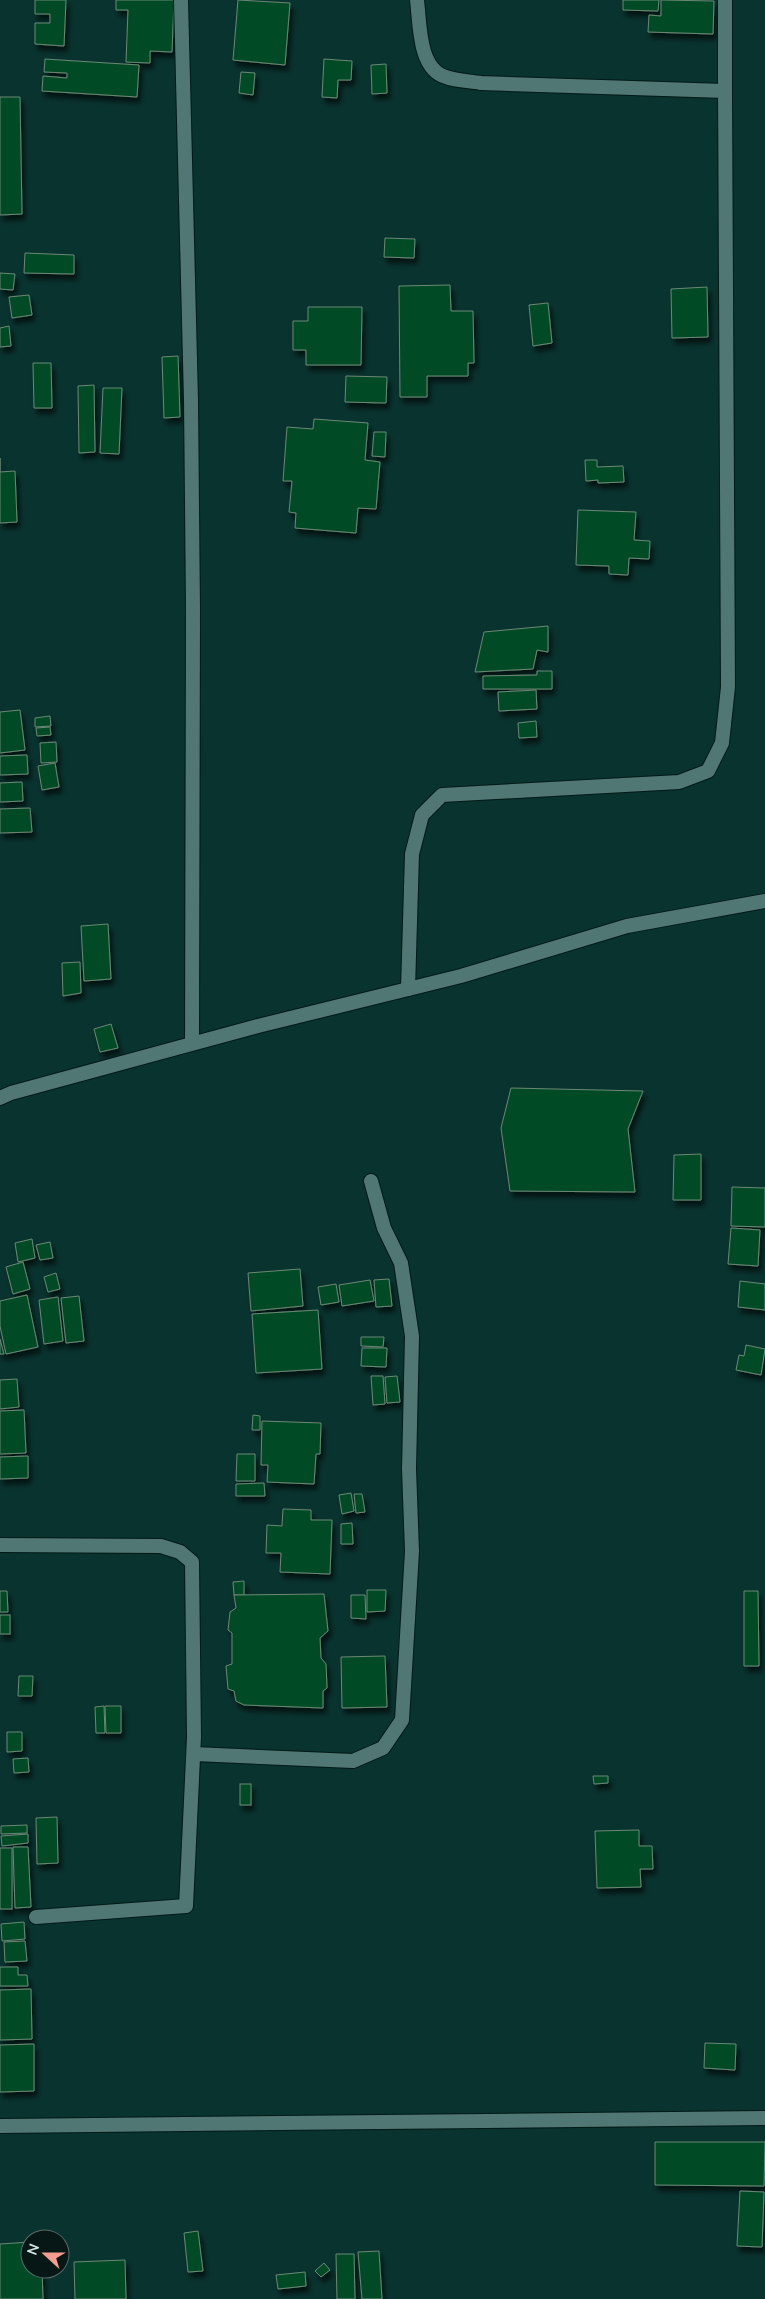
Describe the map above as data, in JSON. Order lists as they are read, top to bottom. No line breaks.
{"north":"left"}
